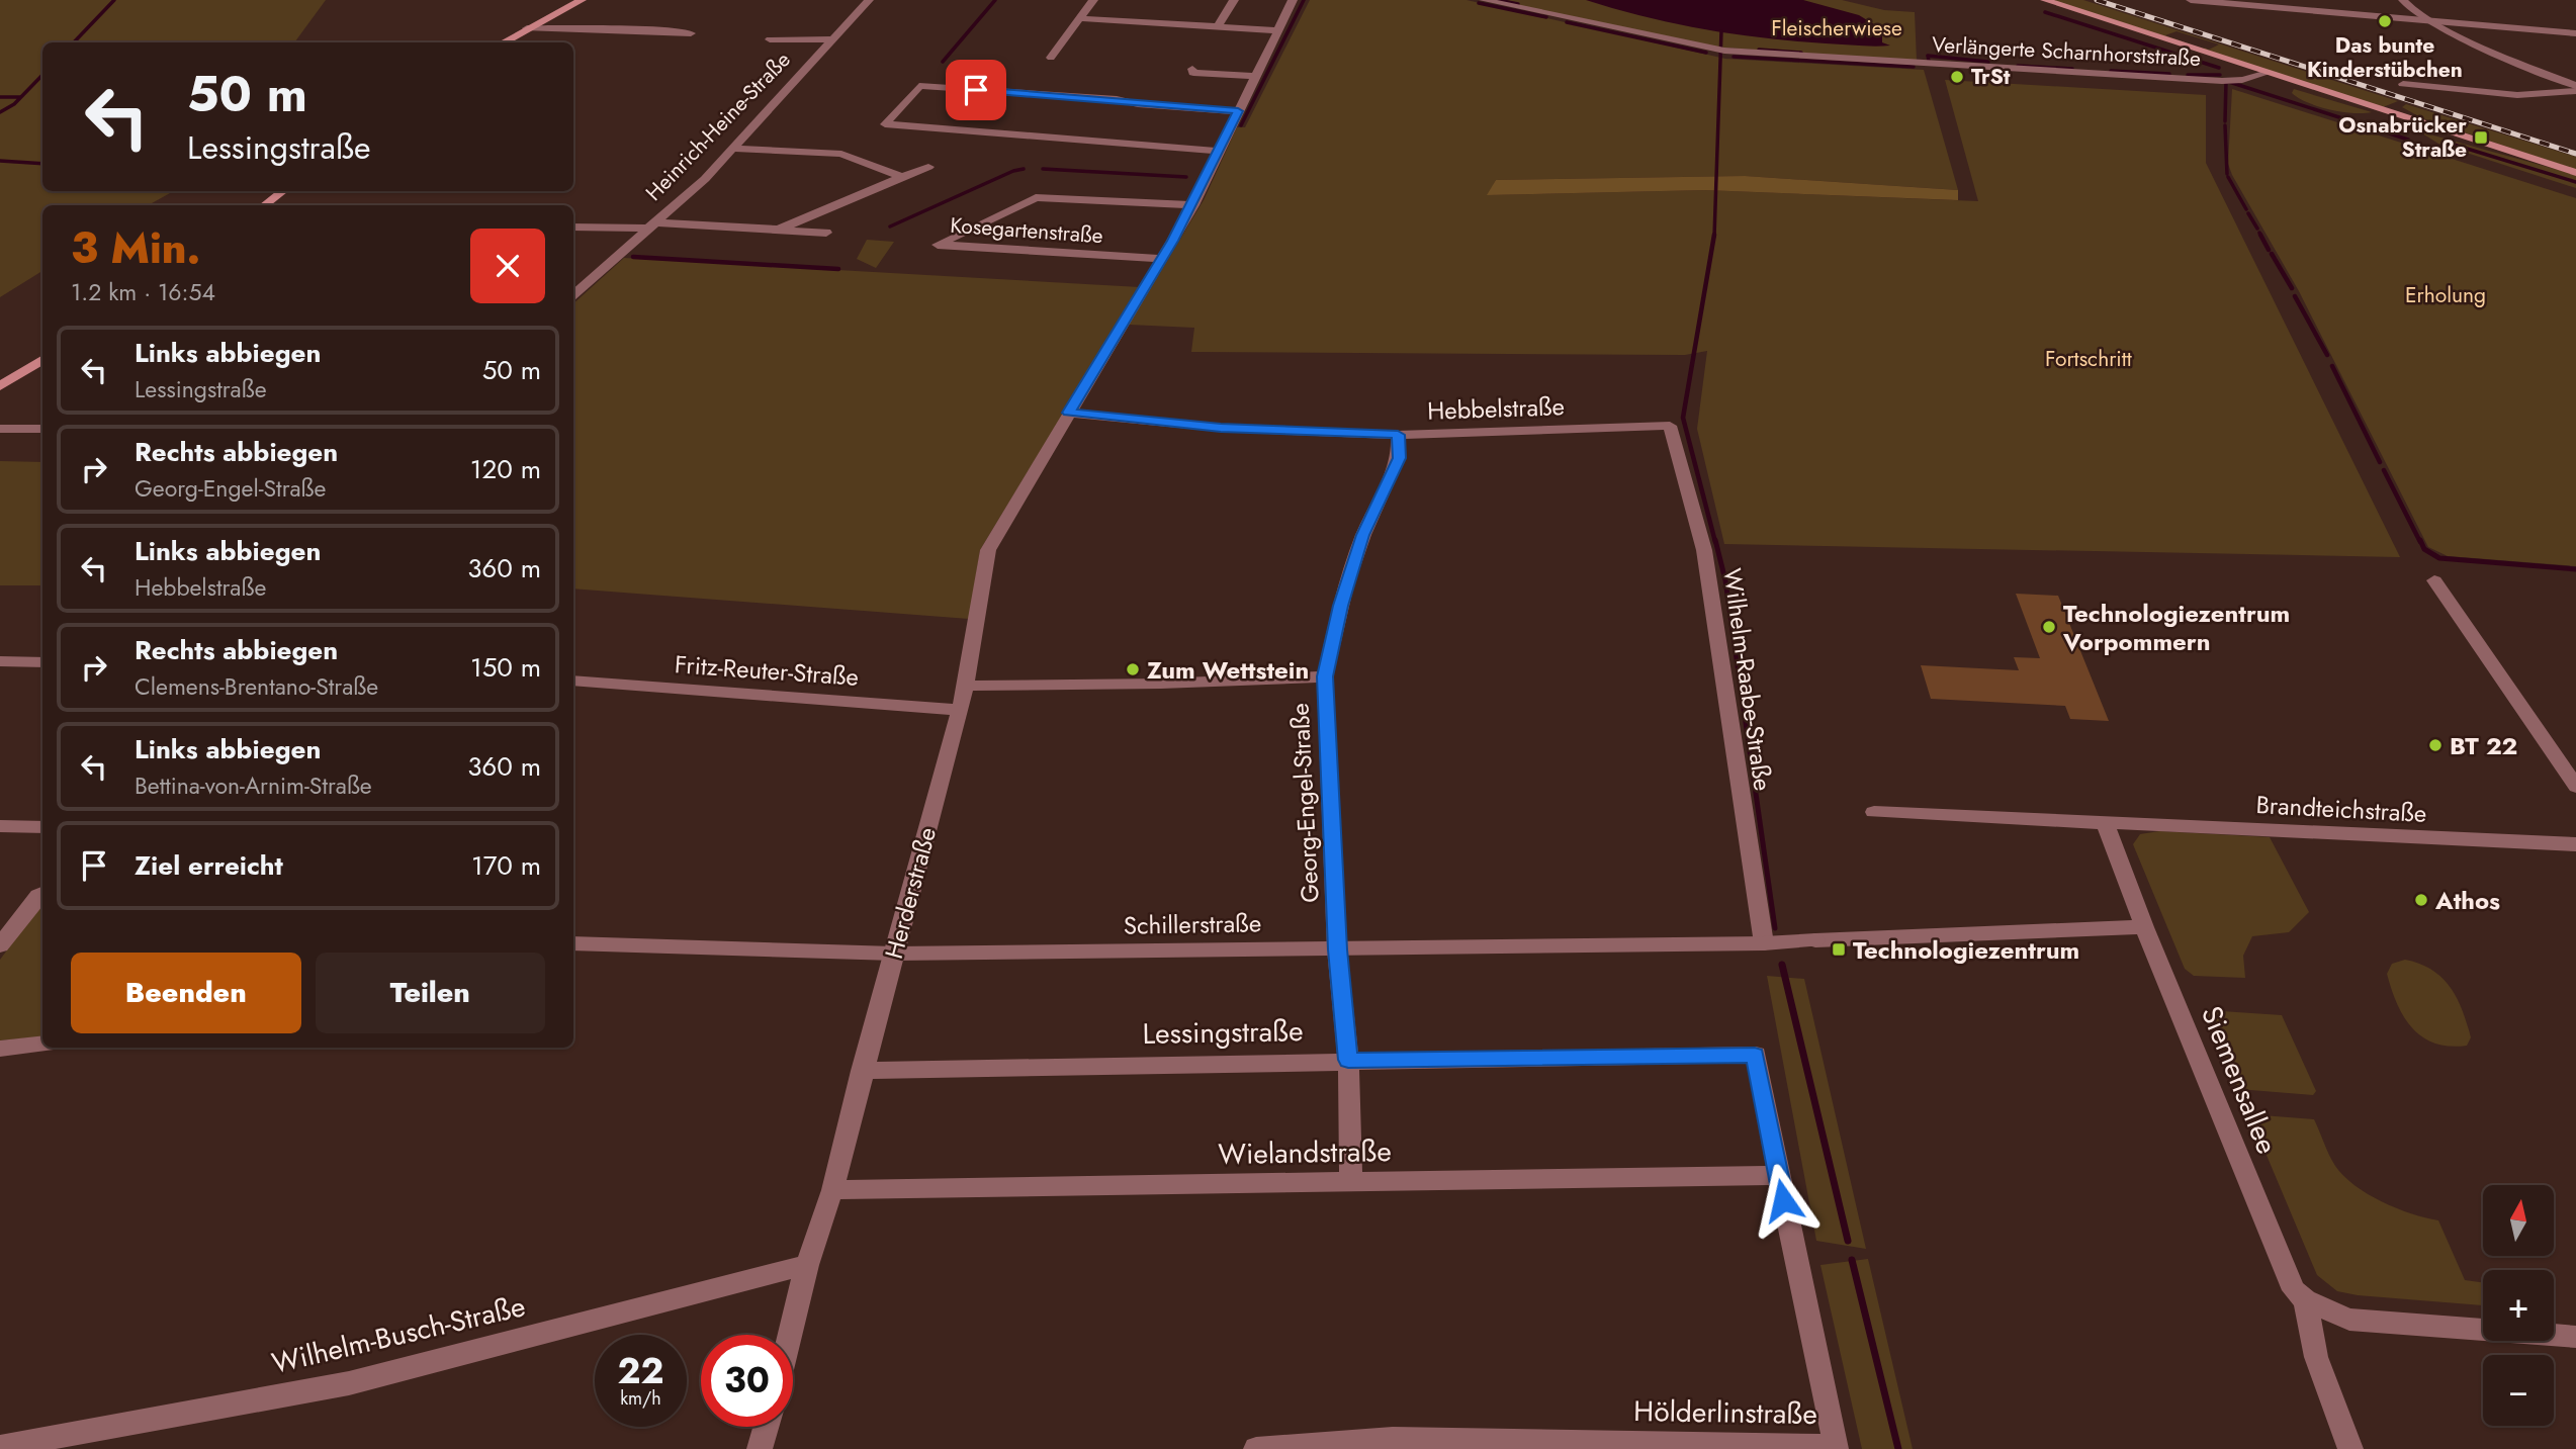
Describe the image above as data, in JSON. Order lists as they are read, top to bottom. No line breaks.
{"streets":{"street":["Verlängerte Scharnhorststraße","Heinrich-Heine-Straße","Kosegartenstraße","Hebbelstraße","Fritz-Reuter-Straße","Wilhelm-Raabe-Straße","Georg-Engel-Straße","Brandteichstraße","Herderstraße","Schillerstraße","Lessingstraße","Siemensallee","Wielandstraße","Wilhelm-Busch-Straße","Hölderlinstraße"]},"crossings":[["Kosegartenstraße","Herderstraße"],["Hebbelstraße","Wilhelm-Raabe-Straße"],["Hebbelstraße","Georg-Engel-Straße"],["Hebbelstraße","Herderstraße"],["Fritz-Reuter-Straße","Herderstraße"],["Wilhelm-Raabe-Straße","Schillerstraße"],["Georg-Engel-Straße","Schillerstraße"],["Georg-Engel-Straße","Lessingstraße"],["Georg-Engel-Straße","Wielandstraße"],["Herderstraße","Schillerstraße"],["Herderstraße","Lessingstraße"],["Herderstraße","Wielandstraße"],["Herderstraße","Wilhelm-Busch-Straße"],["Schillerstraße","Siemensallee"],["Lessingstraße","Hölderlinstraße"],["Wielandstraße","Hölderlinstraße"]],"parks":["Fleischerwiese","Erholung","Fortschritt"],"places":{"other":["Das bunte Kinderstübchen","TrSt","Technologiezentrum Vorpommern","Zum Wettstein","BT 22","Athos"],"transit":["Osnabrücker Straße","Technologiezentrum"]},"north":"top","page":{"turn":["50 m","Lessingstraße"],"heading":["3 Min.","1.2 km · 16:54"],"list":[{"name":"Links abbiegen","note":"Lessingstraße","value":"50 m"},{"name":"Rechts abbiegen","note":"Georg-Engel-Straße","value":"120 m"},{"name":"Links abbiegen","note":"Hebbelstraße","value":"360 m"},{"name":"Rechts abbiegen","note":"Clemens-Brentano-Straße","value":"150 m"},{"name":"Links abbiegen","note":"Bettina-von-Arnim-Straße","value":"360 m"},{"name":"Ziel erreicht","value":"170 m"}],"buttons":["Beenden","Teilen"],"map_buttons":["+","−"],"speed":"22 km/h","limit":"30"}}
